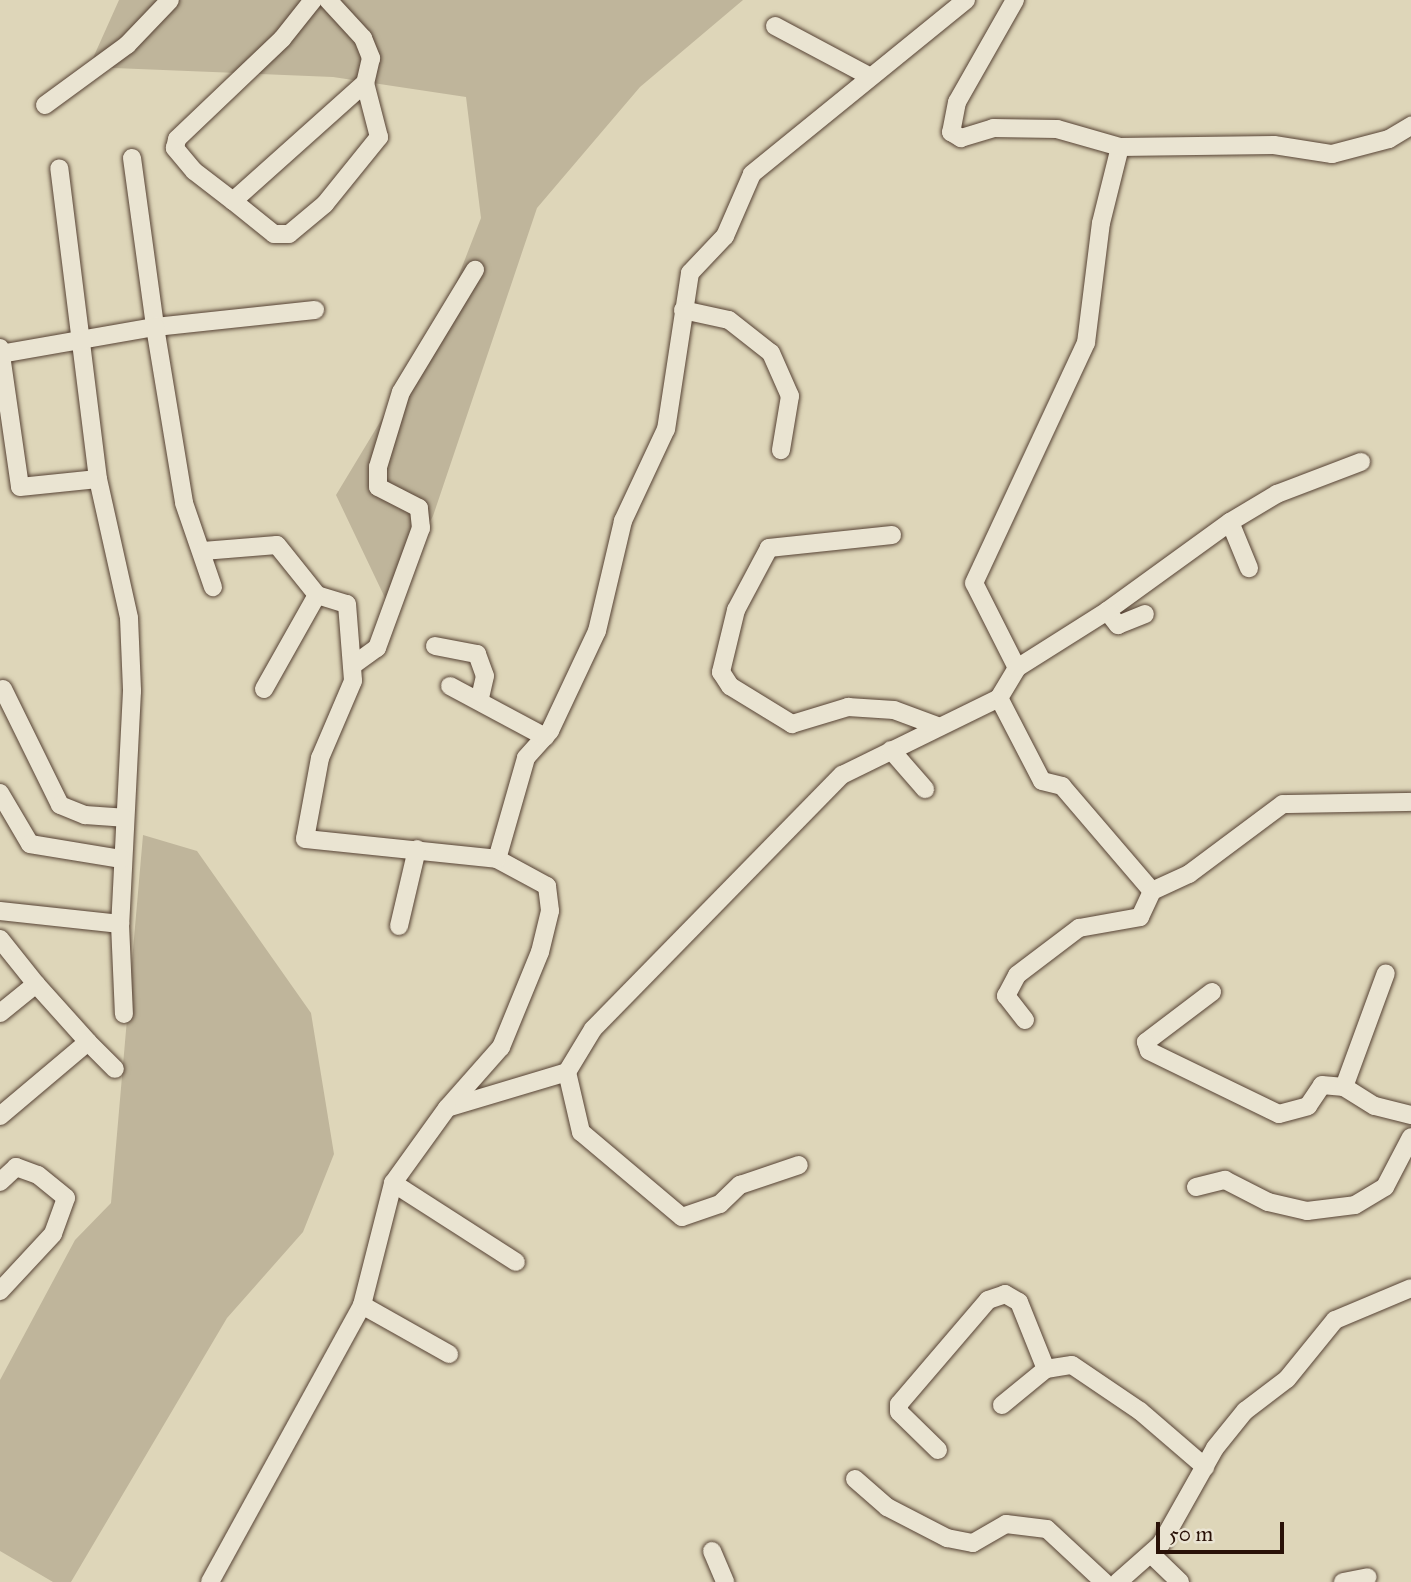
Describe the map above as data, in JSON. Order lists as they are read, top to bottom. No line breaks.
{"scale_bar":"50 m"}
